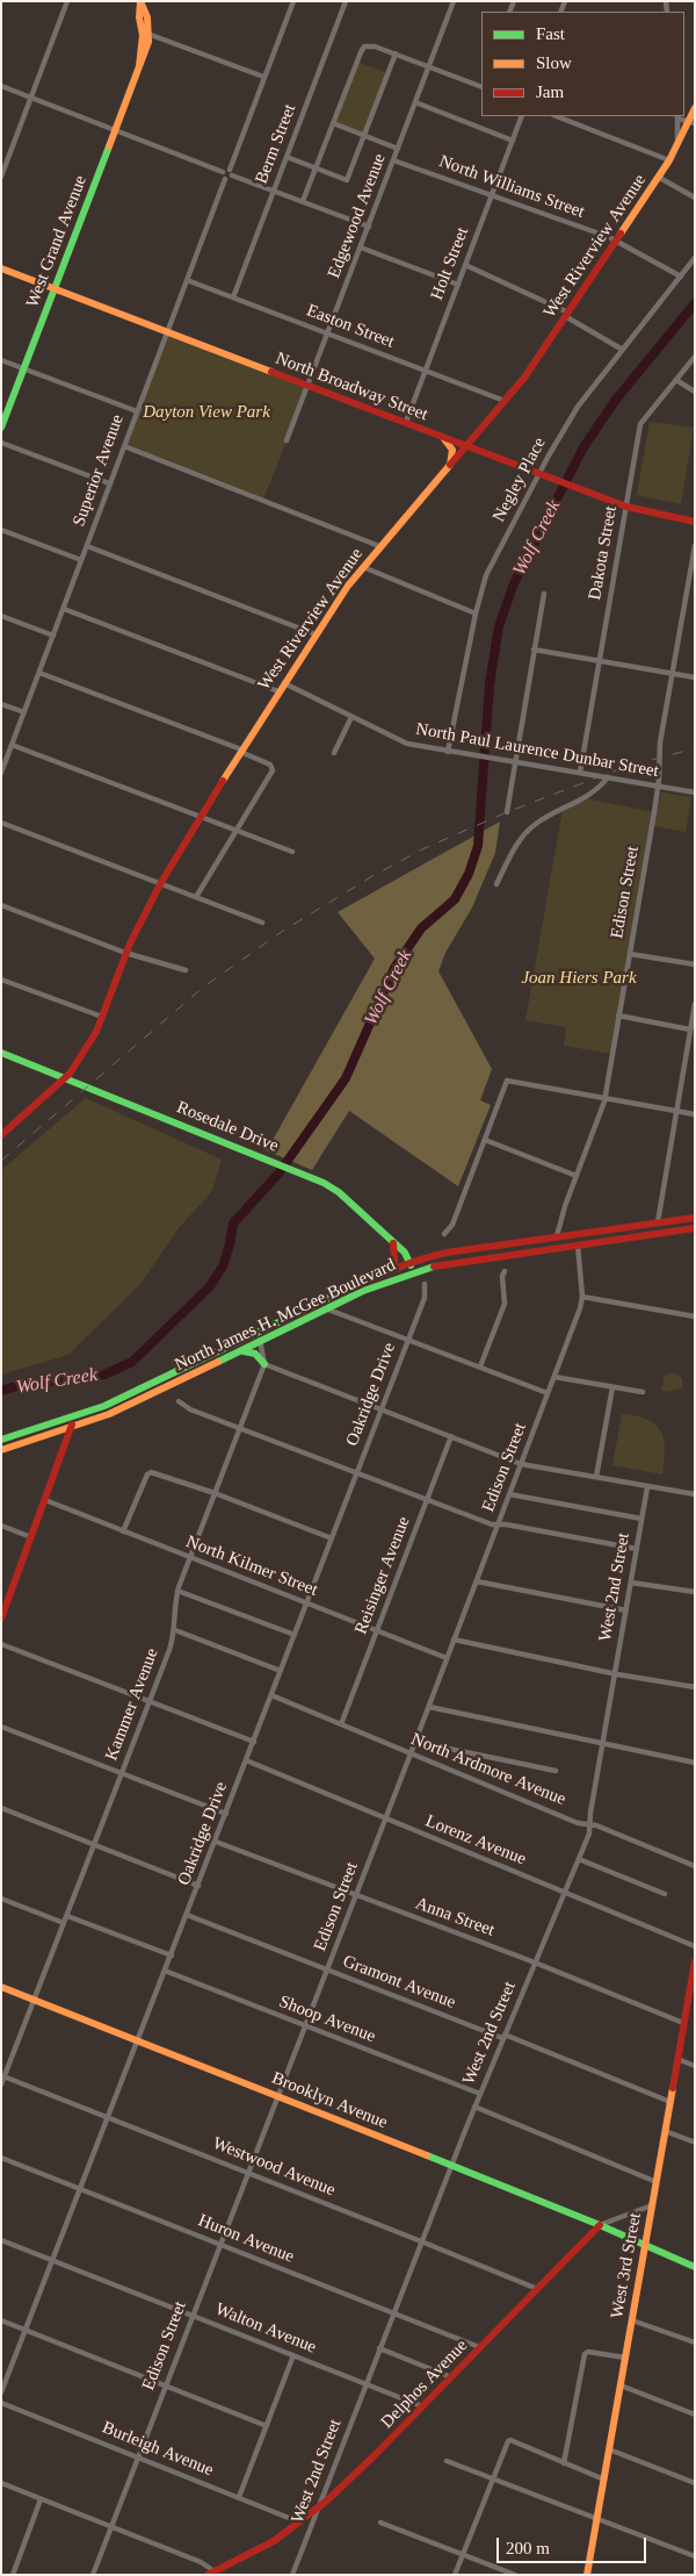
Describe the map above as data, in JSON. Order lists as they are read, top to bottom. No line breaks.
{"streets":{"street":["Berm Street","North Williams Street","Edgewood Avenue","West Grand Avenue","West Riverview Avenue","Holt Street","Easton Street","North Broadway Street","Superior Avenue","Negley Place","Dakota Street","North Paul Laurence Dunbar Street","Edison Street","Rosedale Drive","North James H. McGee Boulevard","Oakridge Drive","North Kilmer Street","Reisinger Avenue","West 2nd Street","Kammer Avenue","North Ardmore Avenue","Lorenz Avenue","Anna Street","Gramont Avenue","Shoop Avenue","Brooklyn Avenue","Westwood Avenue","Huron Avenue","West 3rd Street","Walton Avenue","Delphos Avenue","Burleigh Avenue"]},"crossings":[["Berm Street","Easton Street"],["North Williams Street","Edgewood Avenue"],["North Williams Street","West Riverview Avenue"],["North Williams Street","Holt Street"],["North Williams Street","Negley Place"],["Edgewood Avenue","Easton Street"],["Edgewood Avenue","North Broadway Street"],["West Grand Avenue","North Broadway Street"],["West Riverview Avenue","Easton Street"],["West Riverview Avenue","North Broadway Street"],["West Riverview Avenue","North Paul Laurence Dunbar Street"],["West Riverview Avenue","Rosedale Drive"],["Holt Street","Easton Street"],["Holt Street","North Broadway Street"],["Easton Street","Superior Avenue"],["North Broadway Street","Superior Avenue"],["North Broadway Street","Negley Place"],["North Broadway Street","Dakota Street"],["Negley Place","North Paul Laurence Dunbar Street"],["Dakota Street","North Paul Laurence Dunbar Street"],["North Paul Laurence Dunbar Street","Edison Street"],["Edison Street","North James H. McGee Boulevard"],["Edison Street","North Kilmer Street"],["Edison Street","North Ardmore Avenue"],["Edison Street","Lorenz Avenue"],["Edison Street","Anna Street"],["Edison Street","Gramont Avenue"],["Edison Street","Shoop Avenue"],["Edison Street","Brooklyn Avenue"],["Edison Street","Westwood Avenue"],["Edison Street","Huron Avenue"],["Edison Street","Walton Avenue"],["Edison Street","Burleigh Avenue"],["Rosedale Drive","North James H. McGee Boulevard"],["Oakridge Drive","North Kilmer Street"],["Oakridge Drive","North Ardmore Avenue"],["Oakridge Drive","Lorenz Avenue"],["Oakridge Drive","Anna Street"],["Oakridge Drive","Gramont Avenue"],["Oakridge Drive","Shoop Avenue"],["Oakridge Drive","Brooklyn Avenue"],["Oakridge Drive","Westwood Avenue"],["Oakridge Drive","Huron Avenue"],["Oakridge Drive","Walton Avenue"],["North Kilmer Street","Reisinger Avenue"],["North Kilmer Street","Kammer Avenue"],["Reisinger Avenue","North Ardmore Avenue"],["West 2nd Street","North Ardmore Avenue"],["West 2nd Street","Lorenz Avenue"],["West 2nd Street","Anna Street"],["West 2nd Street","Gramont Avenue"],["West 2nd Street","Shoop Avenue"],["West 2nd Street","Brooklyn Avenue"],["West 2nd Street","Westwood Avenue"],["West 2nd Street","Huron Avenue"],["West 2nd Street","Walton Avenue"],["West 2nd Street","Delphos Avenue"],["Kammer Avenue","Brooklyn Avenue"],["Kammer Avenue","Westwood Avenue"],["Anna Street","West 3rd Street"],["Gramont Avenue","West 3rd Street"],["Brooklyn Avenue","West 3rd Street"],["Brooklyn Avenue","Delphos Avenue"],["Westwood Avenue","Delphos Avenue"],["Huron Avenue","Delphos Avenue"],["West 3rd Street","Delphos Avenue"],["Walton Avenue","Delphos Avenue"],["Delphos Avenue","Burleigh Avenue"]],"water":["Wolf Creek"],"parks":["Dayton View Park","Joan Hiers Park"],"legend":["Fast","Slow","Jam"],"scale_bar":"200 m"}
